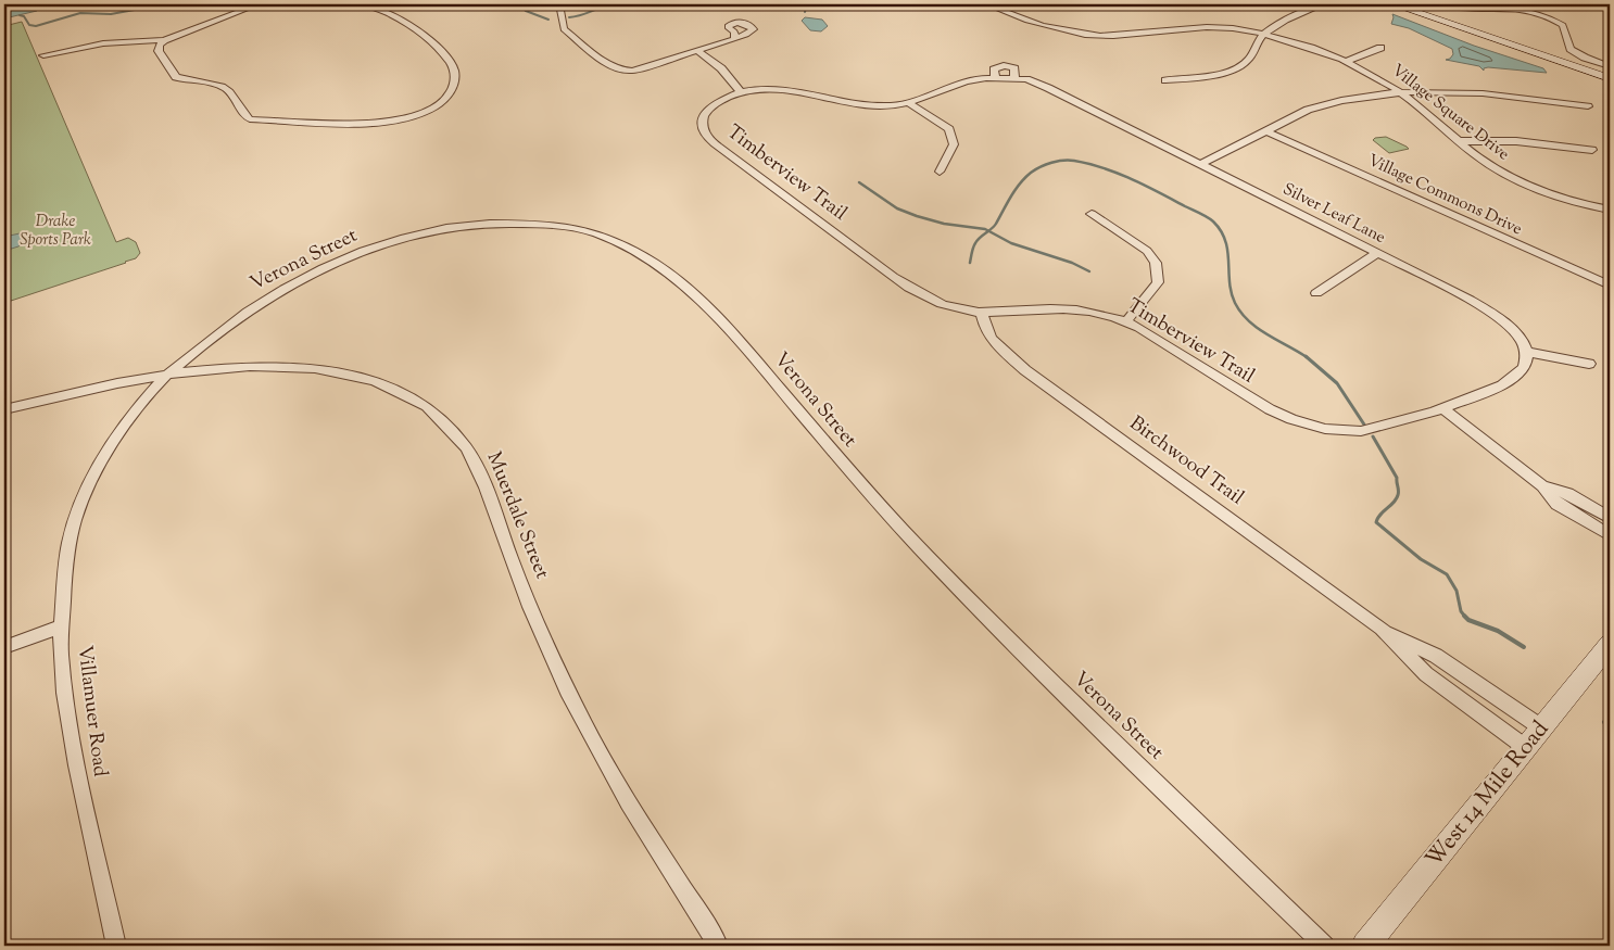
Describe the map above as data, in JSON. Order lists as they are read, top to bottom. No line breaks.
{"streets":{"street":["Village Square Drive","Timberview Trail","Village Commons Drive","Silver Leaf Lane","Verona Street","Birchwood Trail","Muerdale Street","Villamuer Road","West 14 Mile Road"]},"crossings":[["Timberview Trail","Silver Leaf Lane"],["Timberview Trail","Birchwood Trail"],["Verona Street","Muerdale Street"],["Verona Street","Villamuer Road"],["Birchwood Trail","West 14 Mile Road"],["Muerdale Street","Villamuer Road"]],"parks":["Drake Sports Park"]}
